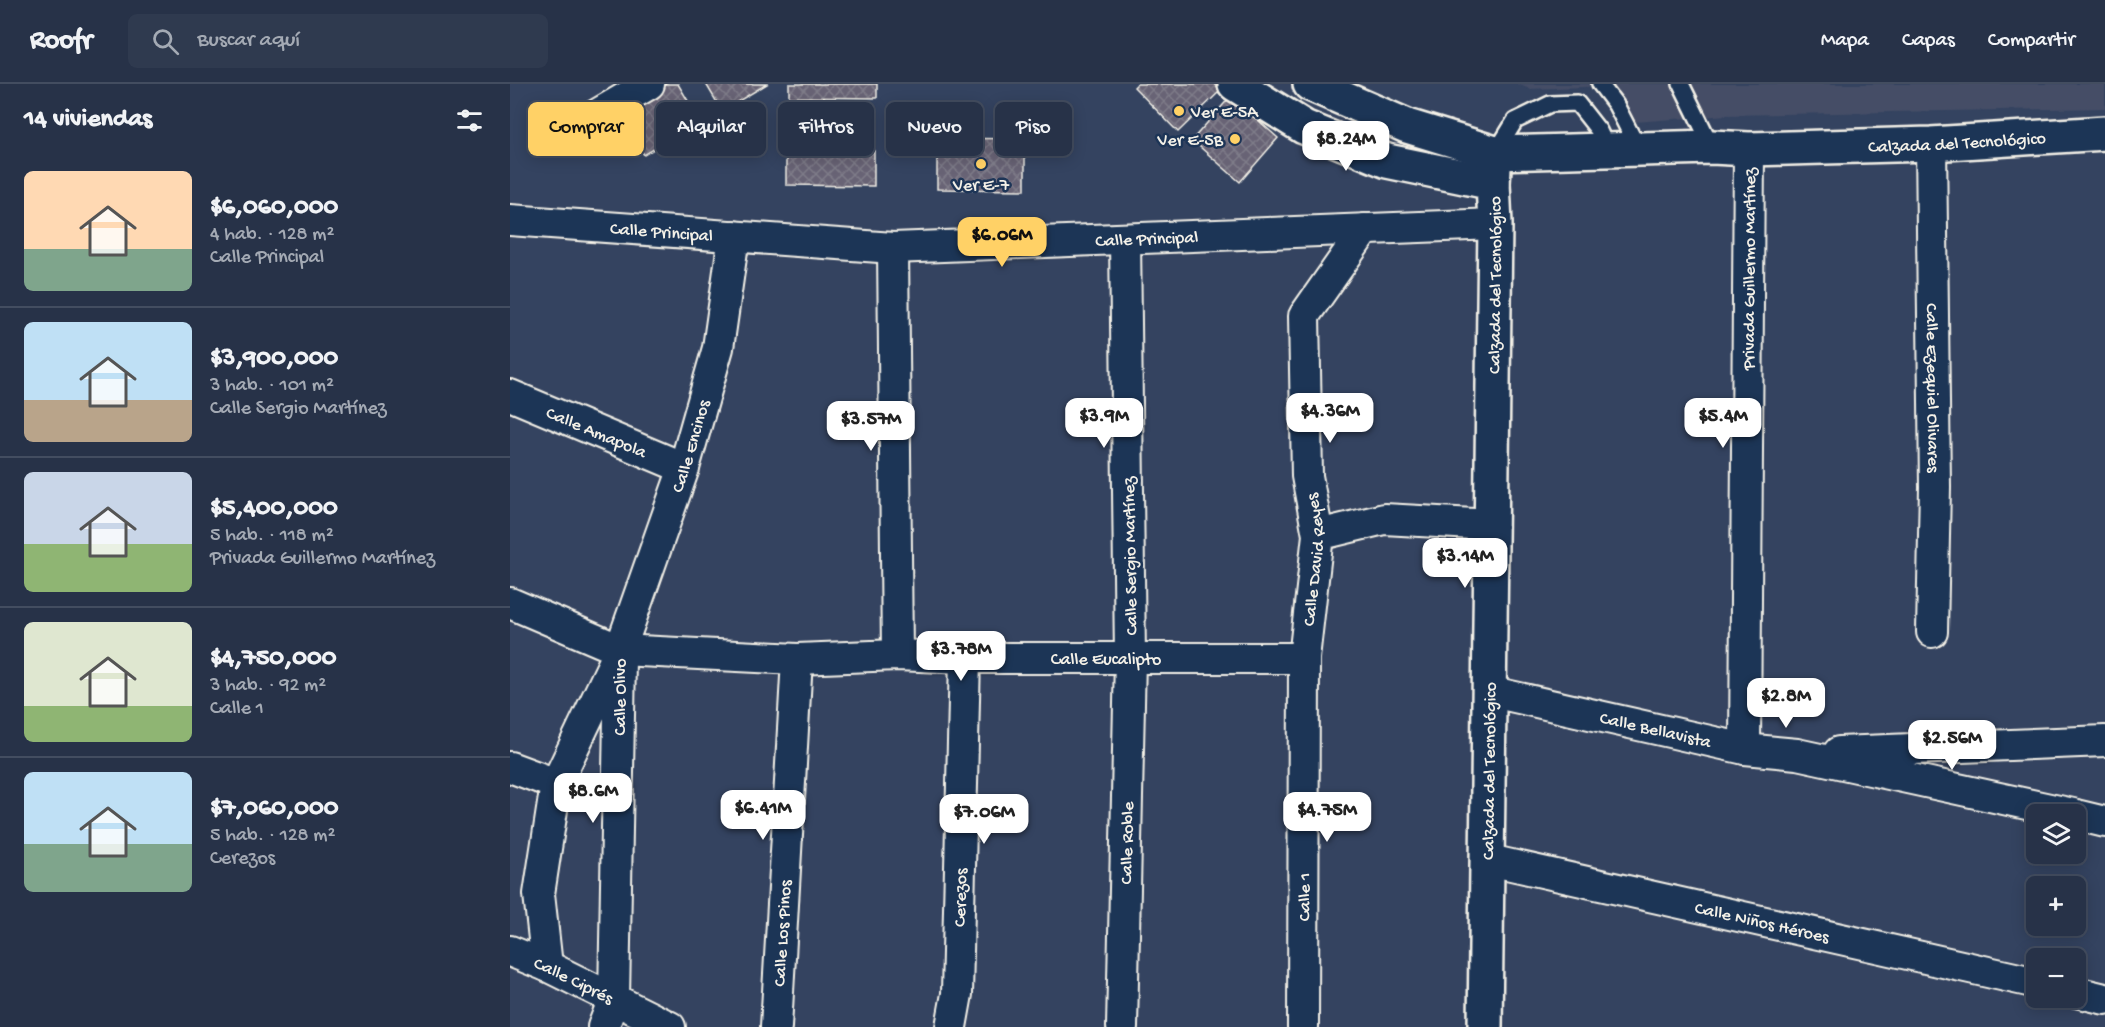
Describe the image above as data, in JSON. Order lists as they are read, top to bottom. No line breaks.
{"streets":{"street":["Calzada del Tecnológico","Calle Principal","Privada Guillermo Martínez","Calle Ezequiel Olivares","Calle Amapola","Calle Encinos","Calle Sergio Martínez","Calle David Reyes","Calle Eucalipto","Calle Olivo","Calle Bellavista","Calle Roble","Cerezos","Calle 1","Calle Niños Héroes","Calle Los Pinos","Calle Ciprés"]},"crossings":[["Calzada del Tecnológico","Calle Principal"],["Calzada del Tecnológico","Privada Guillermo Martínez"],["Calzada del Tecnológico","Calle Ezequiel Olivares"],["Calzada del Tecnológico","Calle Bellavista"],["Calzada del Tecnológico","Calle Niños Héroes"],["Calle Principal","Calle Encinos"],["Calle Principal","Calle Sergio Martínez"],["Calle Principal","Calle David Reyes"],["Privada Guillermo Martínez","Calle Bellavista"],["Calle Amapola","Calle Encinos"],["Calle Encinos","Calle Eucalipto"],["Calle Encinos","Calle Olivo"],["Calle Sergio Martínez","Calle Eucalipto"],["Calle Sergio Martínez","Calle Roble"],["Calle David Reyes","Calle Eucalipto"],["Calle David Reyes","Calle 1"],["Calle Eucalipto","Calle Olivo"],["Calle Eucalipto","Calle Roble"],["Calle Eucalipto","Cerezos"],["Calle Eucalipto","Calle 1"],["Calle Eucalipto","Calle Los Pinos"],["Calle Olivo","Calle Ciprés"]],"places":["Ver E-5A","Ver E-5B","Ver E-7"],"page":{"header":"Roofr","search":"Buscar aquí","nav":["Mapa","Capas","Compartir"],"heading":"14 viviendas","chip":["Comprar","Alquilar","Filtros","Nuevo","Piso"],"price":["$8.24M","$6.06M","$4.36M","$3.9M","$5.4M","$3.57M","$3.14M","$3.78M","$2.8M","$2.56M","$8.6M","$6.41M","$4.75M","$7.06M"],"list":[{"name":"$6,060,000","note":"4 hab. · 128 m² · Calle Principal"},{"name":"$3,900,000","note":"3 hab. · 101 m² · Calle Sergio Martínez"},{"name":"$5,400,000","note":"5 hab. · 118 m² · Privada Guillermo Martínez"},{"name":"$4,750,000","note":"3 hab. · 92 m² · Calle 1"},{"name":"$7,060,000","note":"5 hab. · 128 m² · Cerezos"}],"map_buttons":["+","−"]}}
